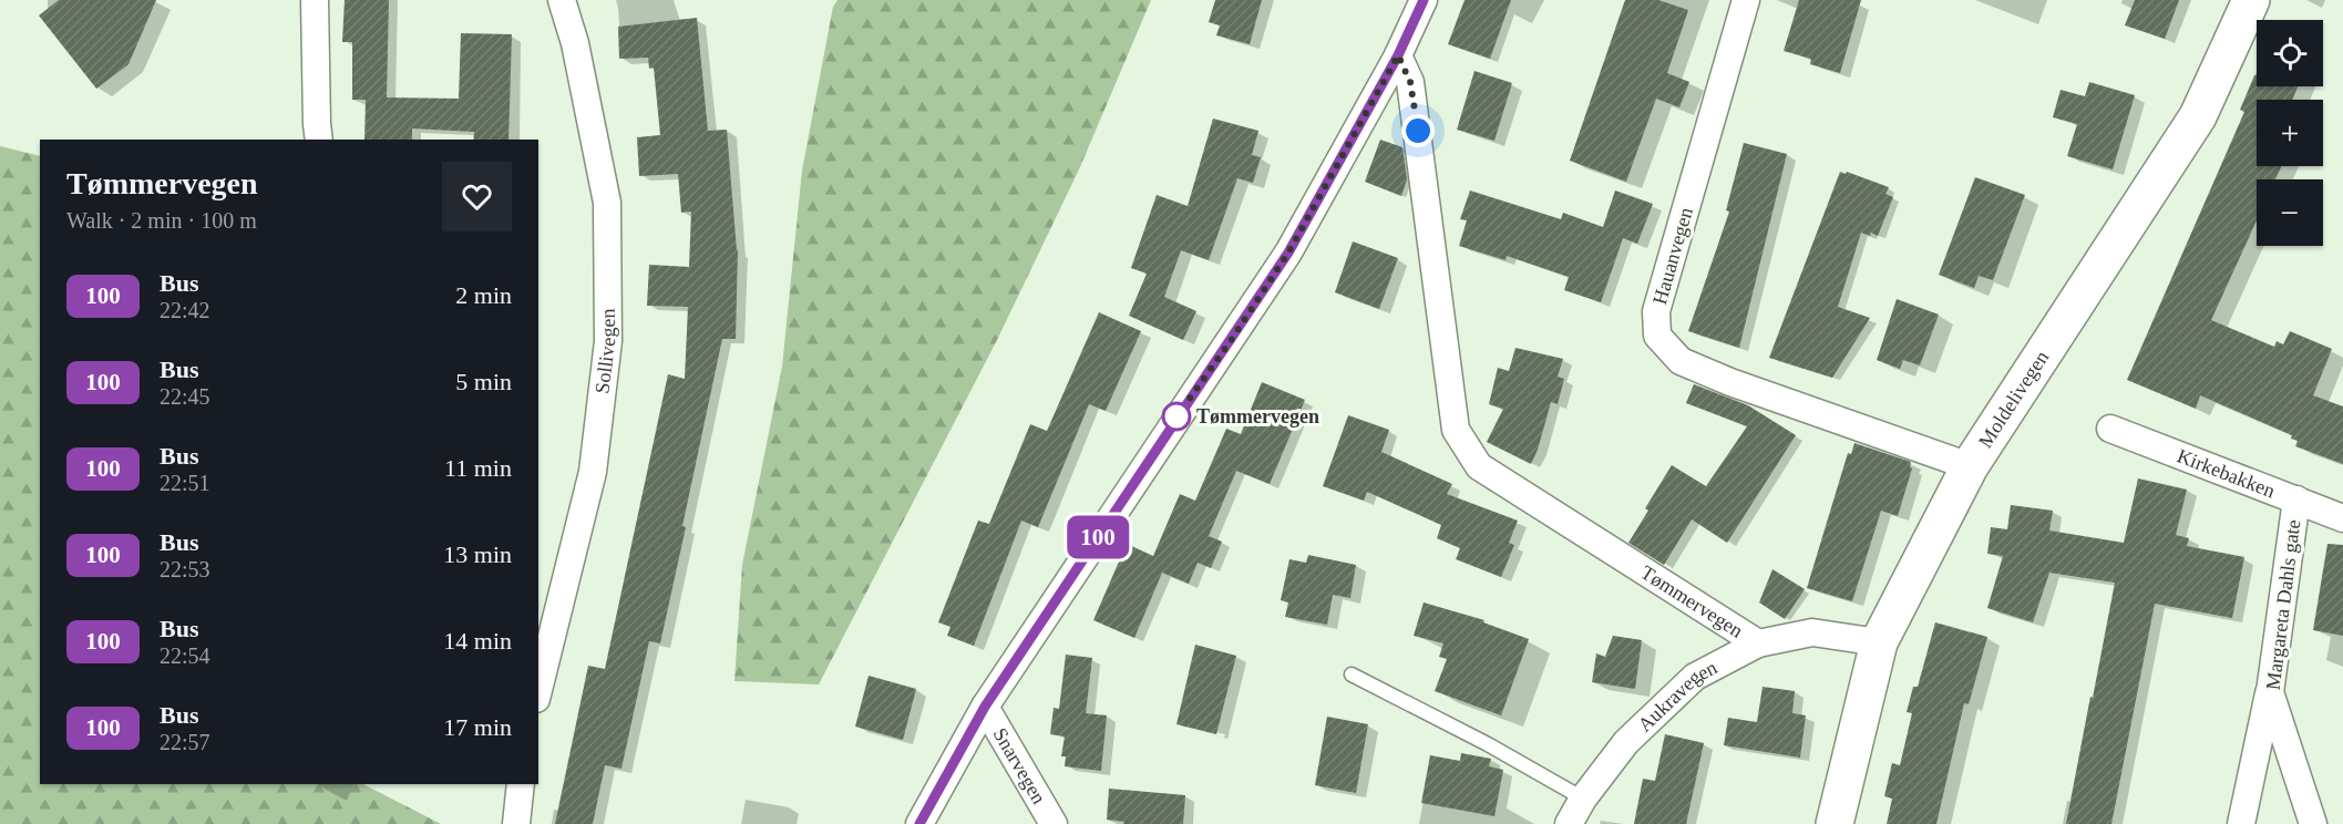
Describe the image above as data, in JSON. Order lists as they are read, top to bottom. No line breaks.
{"streets":{"main road":["Moldelivegen"],"street":["Hauanvegen","Sollivegen","Kirkebakken","Tømmervegen","Margareta Dahls gate","Aukravegen","Snarvegen"]},"crossings":[["Hauanvegen","Moldelivegen"],["Moldelivegen","Aukravegen"],["Kirkebakken","Margareta Dahls gate"],["Tømmervegen","Aukravegen"]],"places":["Tømmervegen"],"lines":["bus line 100"],"page":{"on_map":"100","map_buttons":["+","−"],"heading":["Tømmervegen","Walk · 2 min · 100 m"],"list":[{"mark":"100","name":"Bus","note":"22:42","value":"2 min"},{"mark":"100","name":"Bus","note":"22:45","value":"5 min"},{"mark":"100","name":"Bus","note":"22:51","value":"11 min"},{"mark":"100","name":"Bus","note":"22:53","value":"13 min"},{"mark":"100","name":"Bus","note":"22:54","value":"14 min"},{"mark":"100","name":"Bus","note":"22:57","value":"17 min"}]}}
